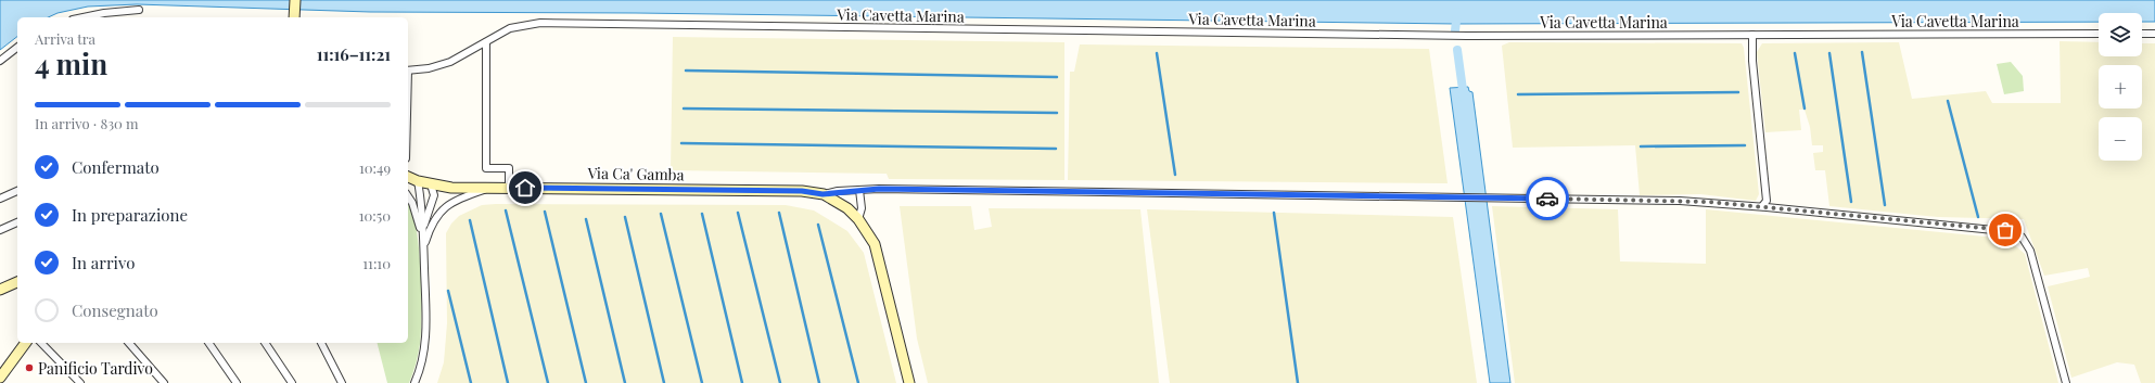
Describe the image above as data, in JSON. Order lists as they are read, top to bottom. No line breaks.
{"streets":{"street":["Via Cavetta Marina","Via Ca' Gamba"]},"places":["Panificio Tardivo"],"page":{"map_buttons":["+","−"],"heading":["4 min","Arriva tra","11:16–11:21"],"bar":"In arrivo · 830 m","list":[["Confermato","10:49"],["In preparazione","10:50"],["In arrivo","11:10"],"Consegnato"]}}
